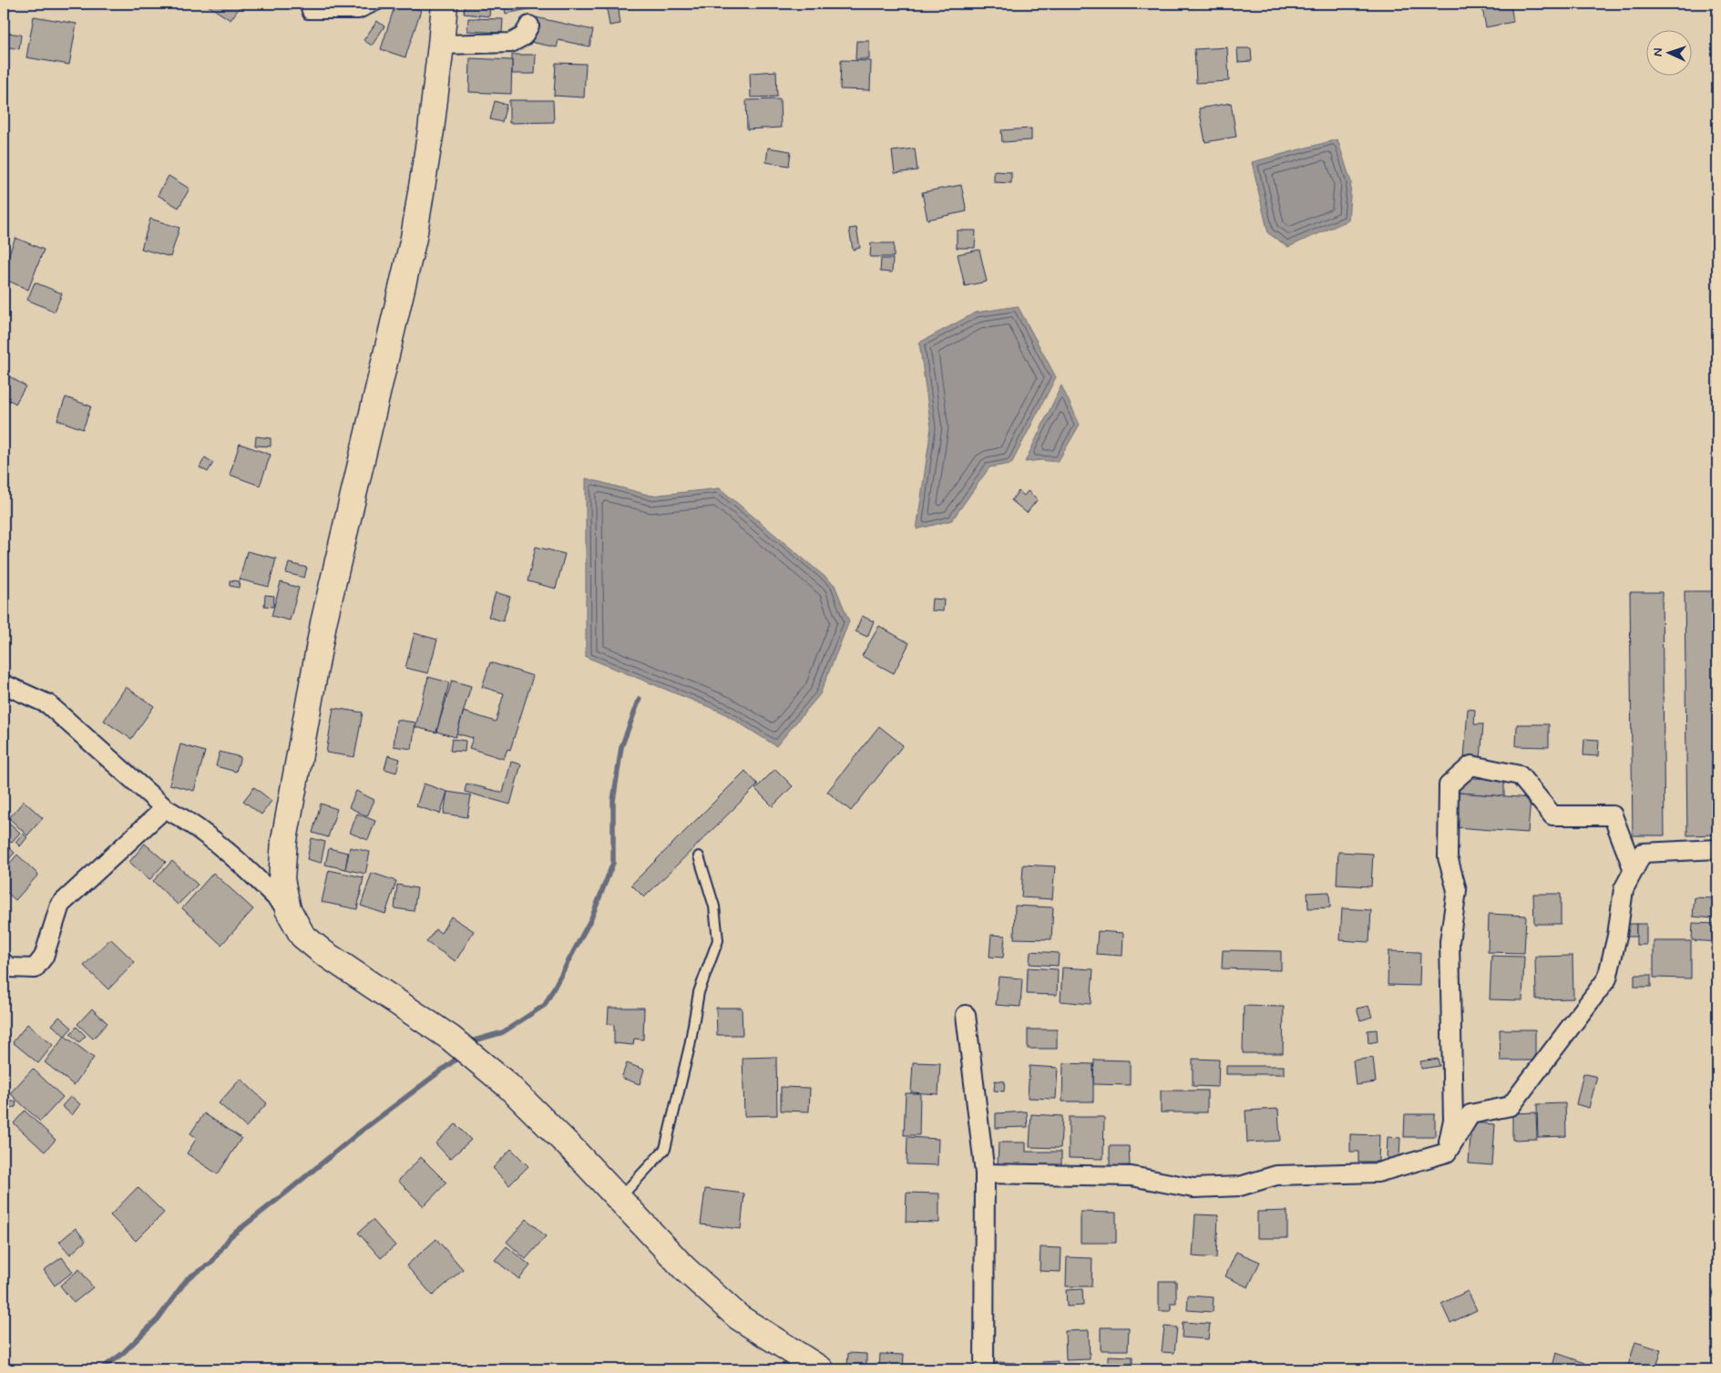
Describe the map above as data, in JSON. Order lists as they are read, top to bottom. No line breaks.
{"north":"left"}
